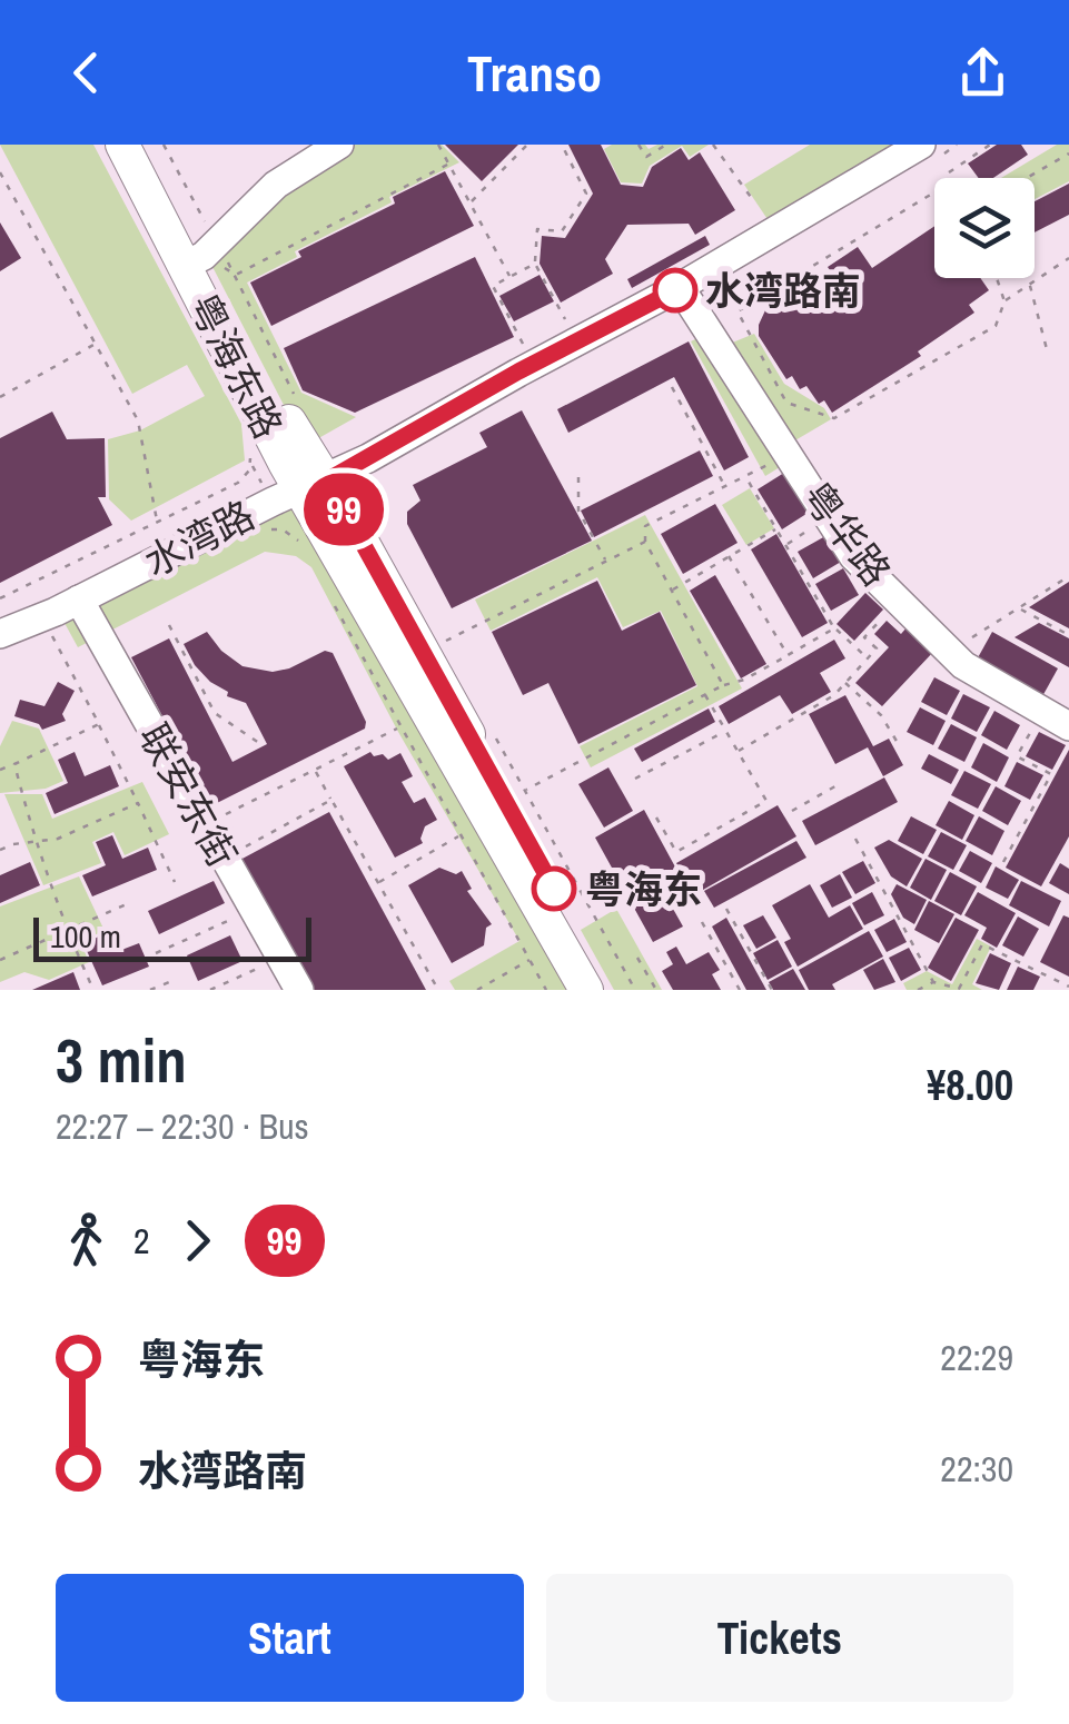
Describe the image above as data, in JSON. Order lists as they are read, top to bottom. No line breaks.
{"streets":{"main road":["粤海东路"],"street":["粤华路","水湾路","联安东街"]},"crossings":[["粤海东路","水湾路"],["粤华路","水湾路"],["水湾路","联安东街"]],"places":["水湾路南","粤海东"],"lines":["bus line 99"],"scale_bar":"100 m","page":{"header":"Transo","on_map":"99","scale":"100 m","heading":["3 min","22:27 – 22:30 · Bus","¥8.00"],"legs":["2","99"],"list":[{"name":"粤海东","value":"22:29"},{"name":"水湾路南","value":"22:30"}],"buttons":["Start","Tickets"]}}
